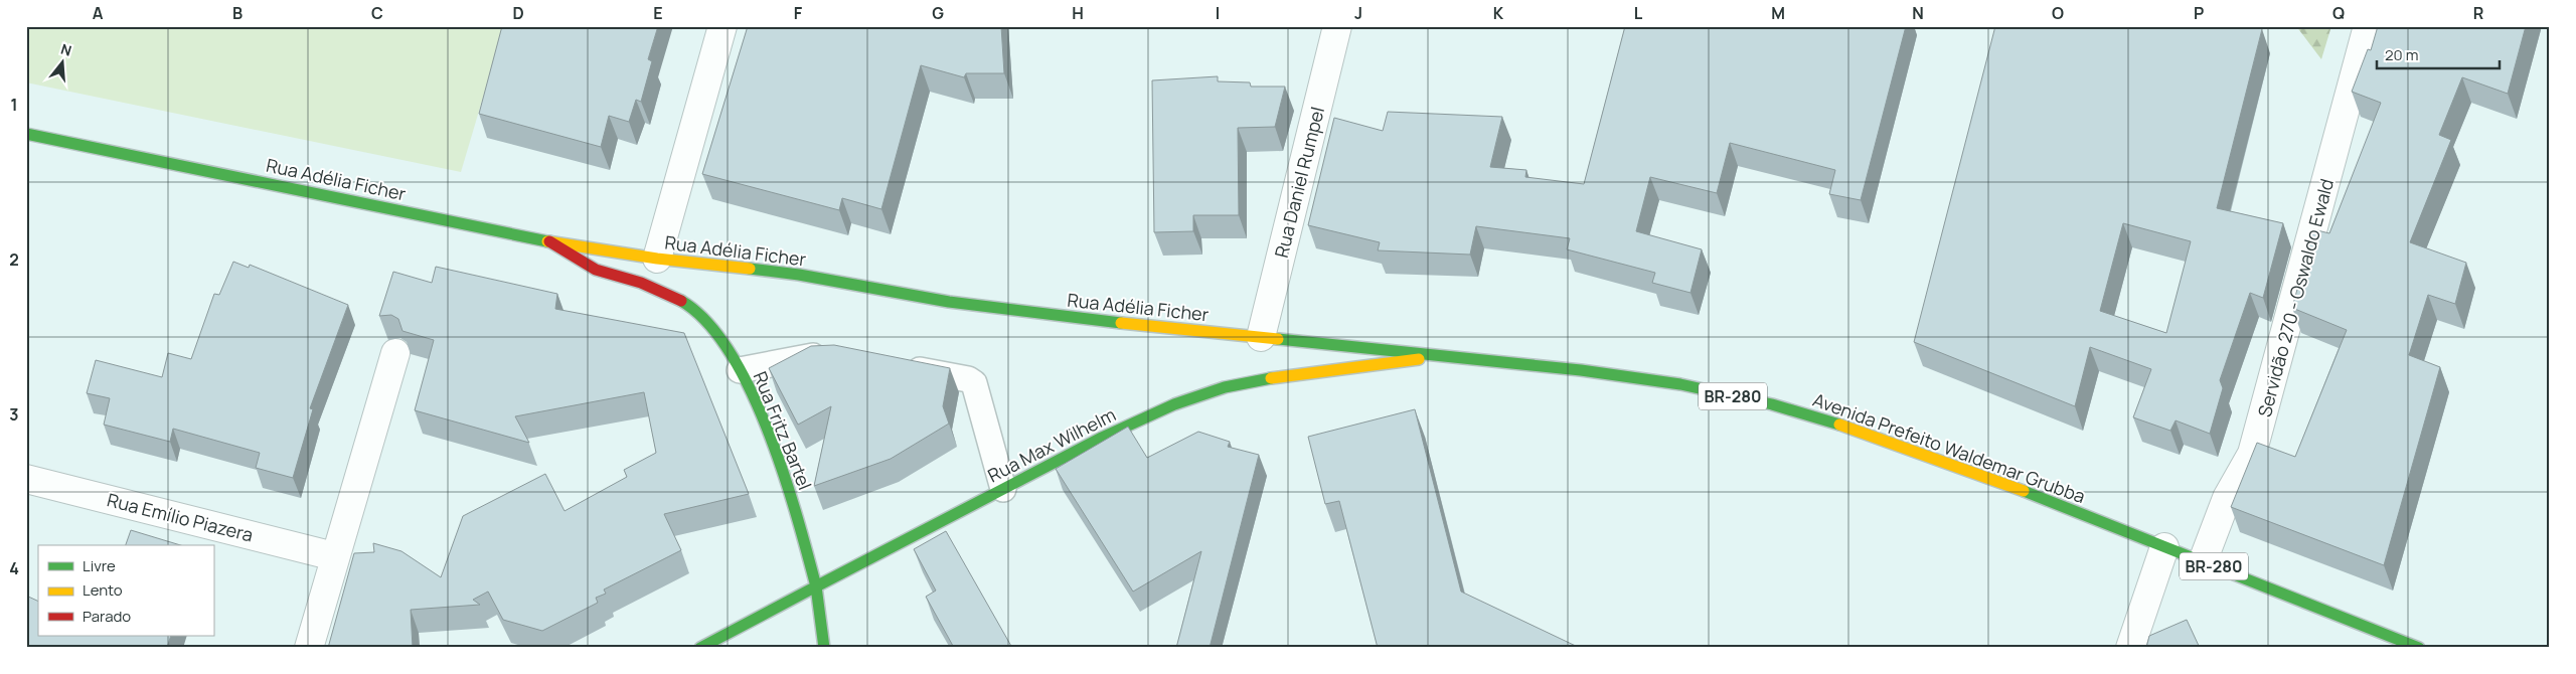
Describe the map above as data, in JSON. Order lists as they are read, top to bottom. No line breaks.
{"streets":{"main road":["Rua Adélia Ficher","BR-280","Rua Fritz Bartel","Rua Max Wilhelm","Avenida Prefeito Waldemar Grubba"],"street":["Rua Daniel Rumpel","Servidão 270 - Oswaldo Ewald","Rua Emílio Piazera"]},"crossings":[["Rua Adélia Ficher","Rua Daniel Rumpel"],["Rua Adélia Ficher","Rua Fritz Bartel"],["Rua Adélia Ficher","Rua Max Wilhelm"],["Rua Adélia Ficher","Avenida Prefeito Waldemar Grubba"],["Servidão 270 - Oswaldo Ewald","Avenida Prefeito Waldemar Grubba"],["Rua Fritz Bartel","Rua Max Wilhelm"],["Rua Max Wilhelm","Avenida Prefeito Waldemar Grubba"]],"legend":["Livre","Lento","Parado"],"scale_bar":"20 m","north":"top","grid":{"columns":["A","B","C","D","E","F","G","H","I","J","K","L","M","N","O","P","Q","R"],"rows":["1","2","3","4"]}}
